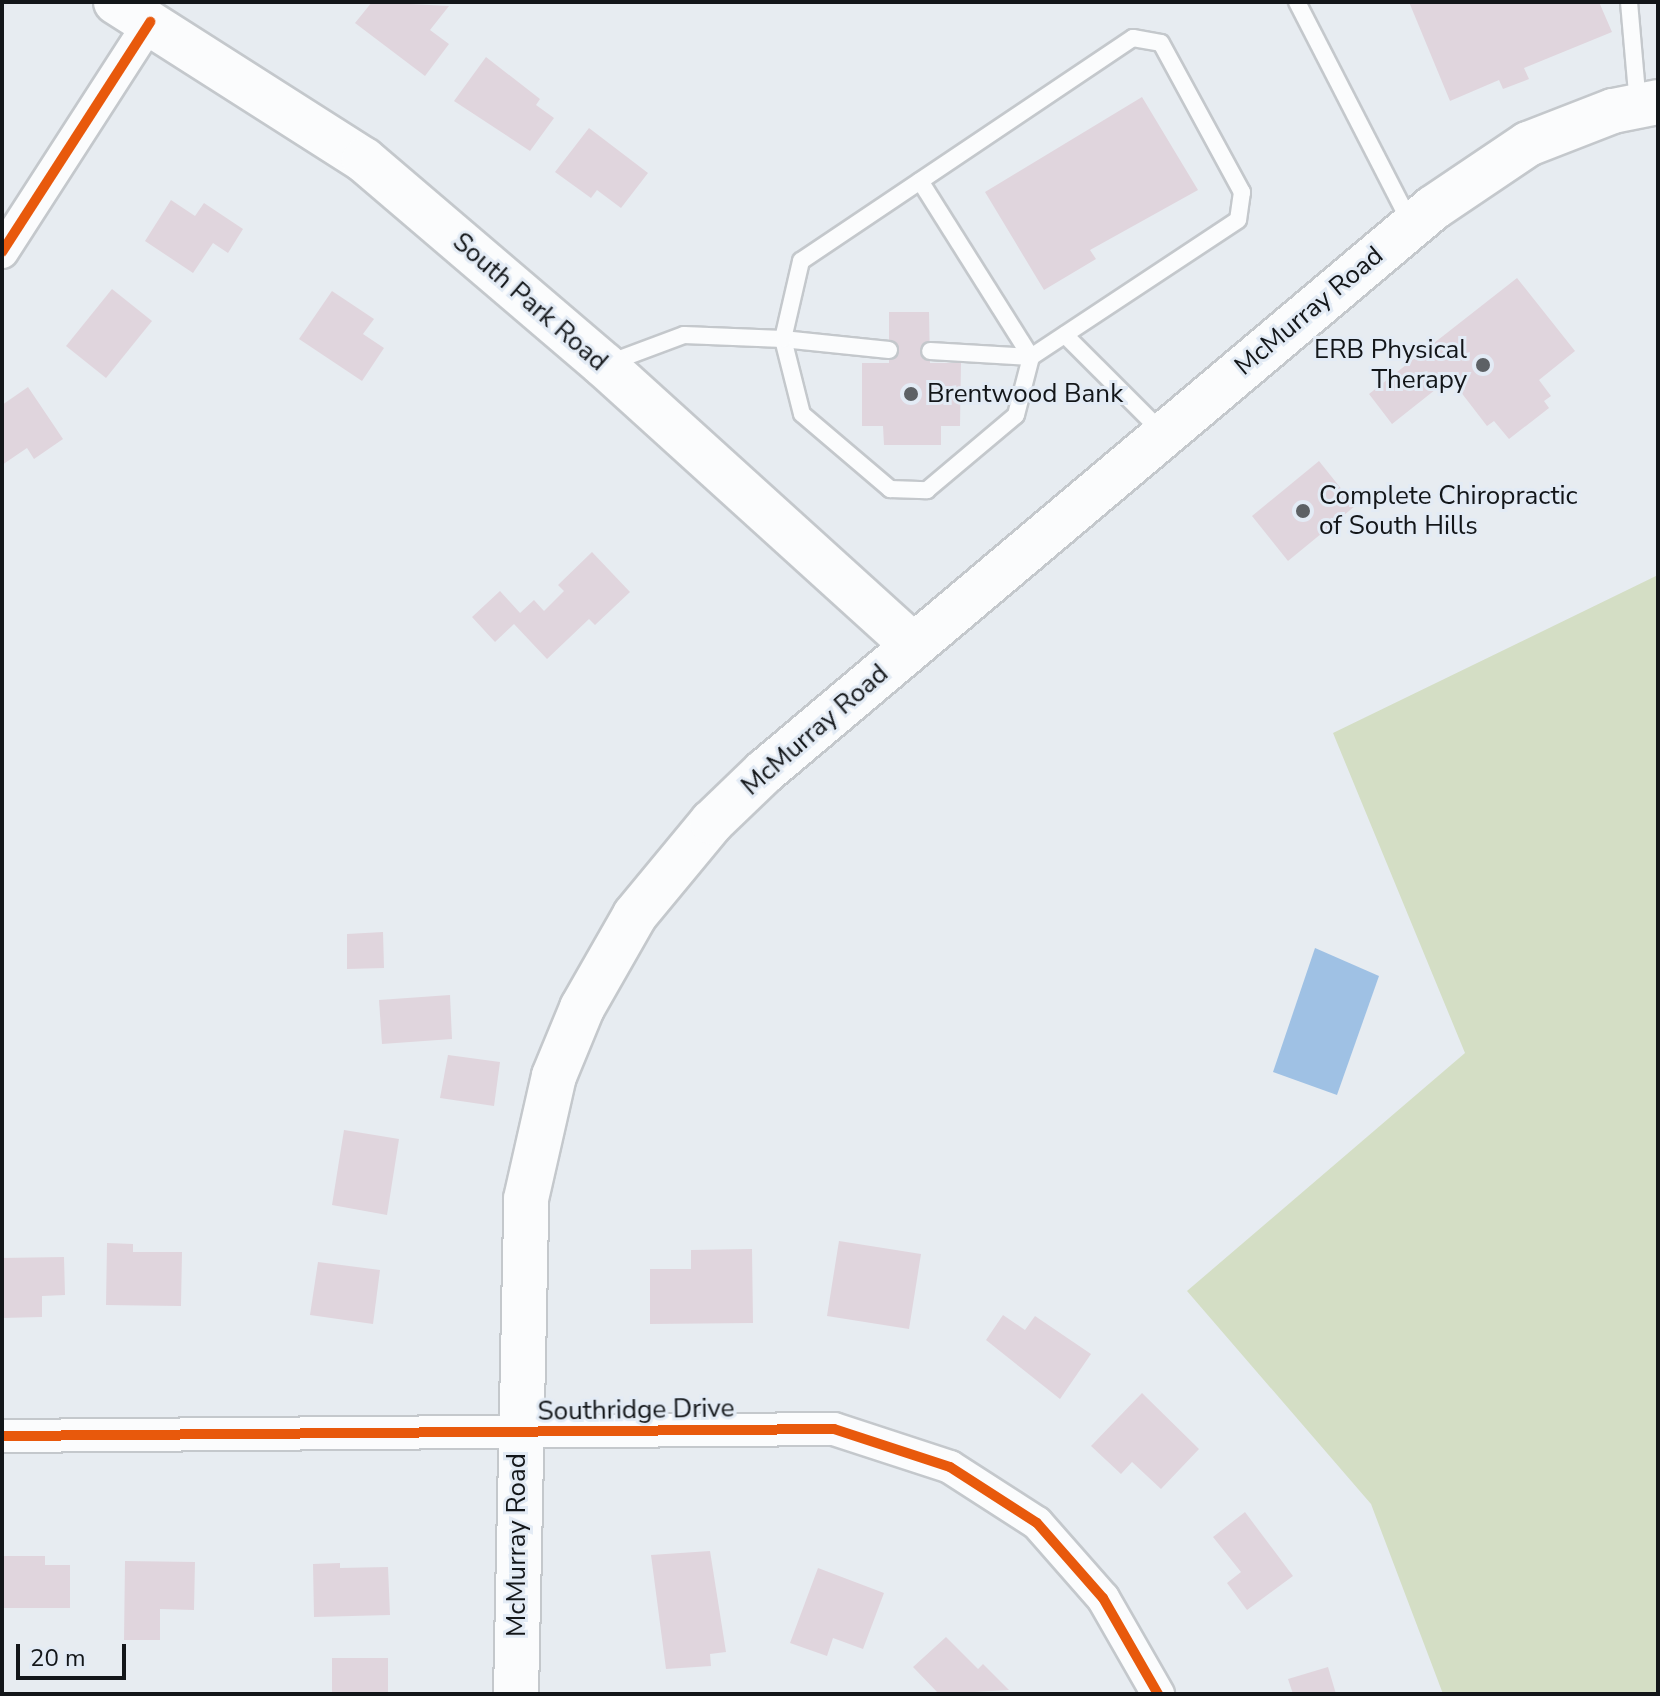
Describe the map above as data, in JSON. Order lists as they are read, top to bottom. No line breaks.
{"streets":{"main road":["South Park Road","McMurray Road"],"street":["Southridge Drive"]},"crossings":[["South Park Road","McMurray Road"],["McMurray Road","Southridge Drive"]],"places":["ERB Physical Therapy","Brentwood Bank","Complete Chiropractic of South Hills"],"scale_bar":"20 m"}
